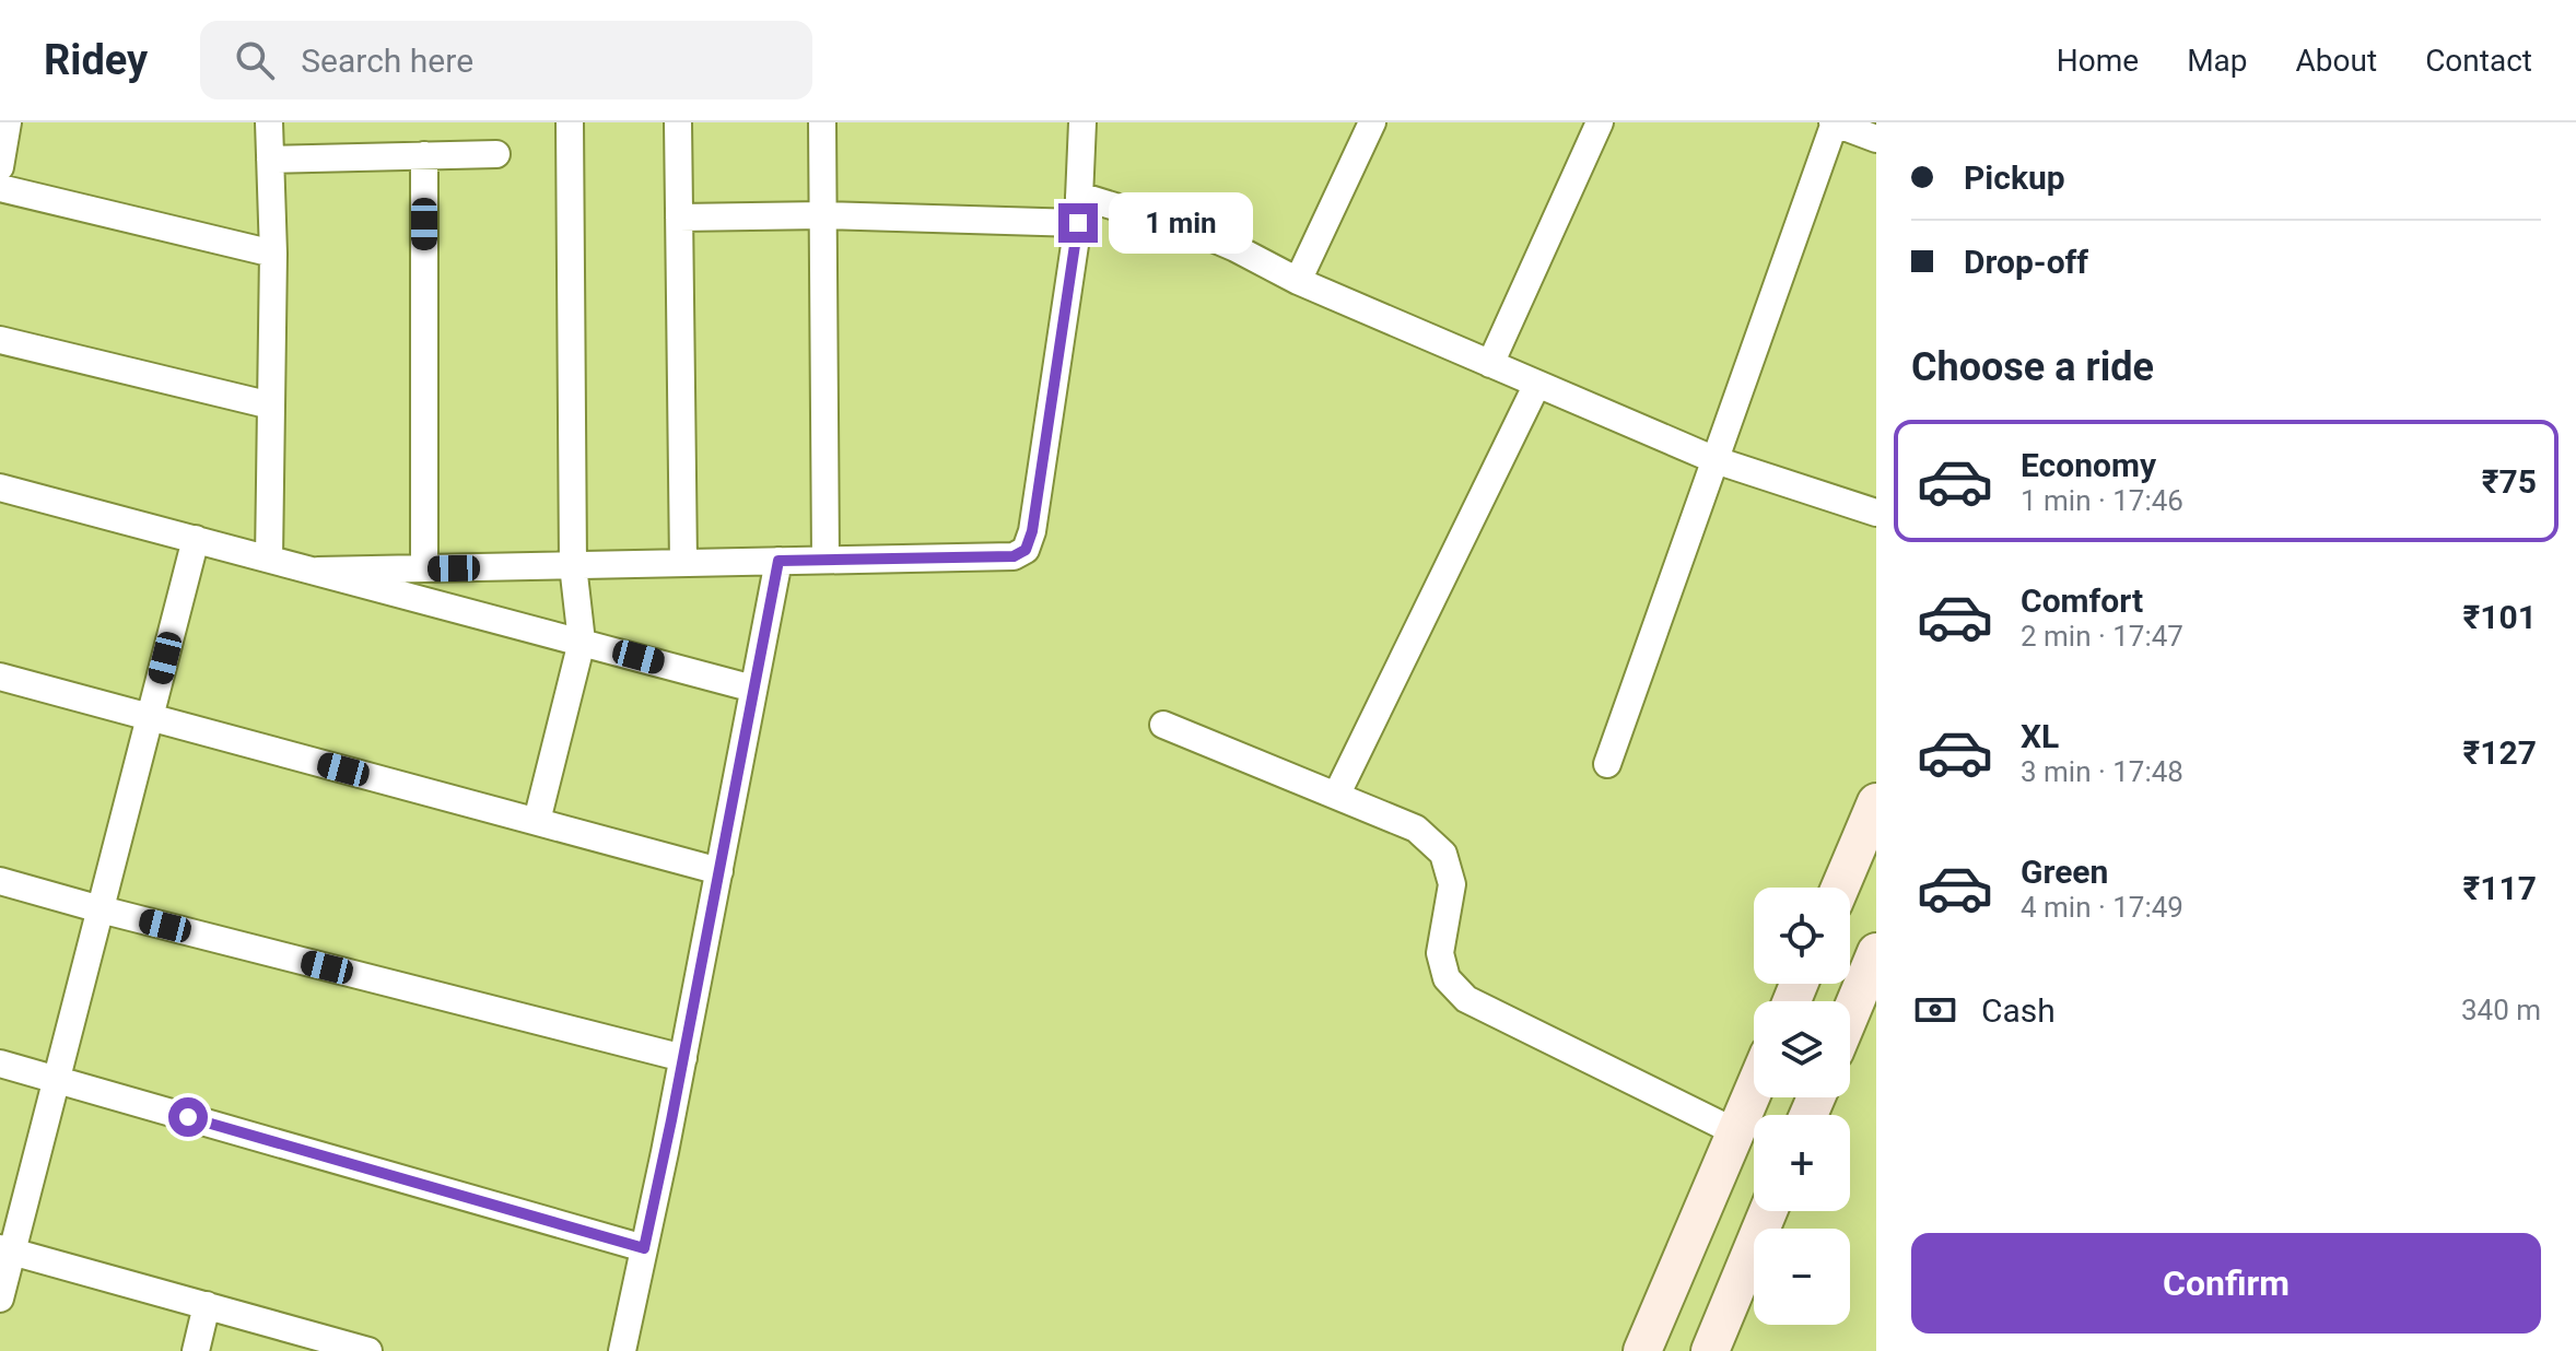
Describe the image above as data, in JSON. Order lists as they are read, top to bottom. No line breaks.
{"page":{"header":"Ridey","search":"Search here","nav":["Home","Map","About","Contact"],"banner":["Pickup","Drop-off"],"bubble":"1 min","heading":"Choose a ride","list":[{"name":"Economy","note":"1 min · 17:46","value":"₹75"},{"name":"Comfort","note":"2 min · 17:47","value":"₹101"},{"name":"XL","note":"3 min · 17:48","value":"₹127"},{"name":"Green","note":"4 min · 17:49","value":"₹117"}],"map_buttons":["+","−"],"pay":["Cash","340 m"],"buttons":"Confirm"}}
